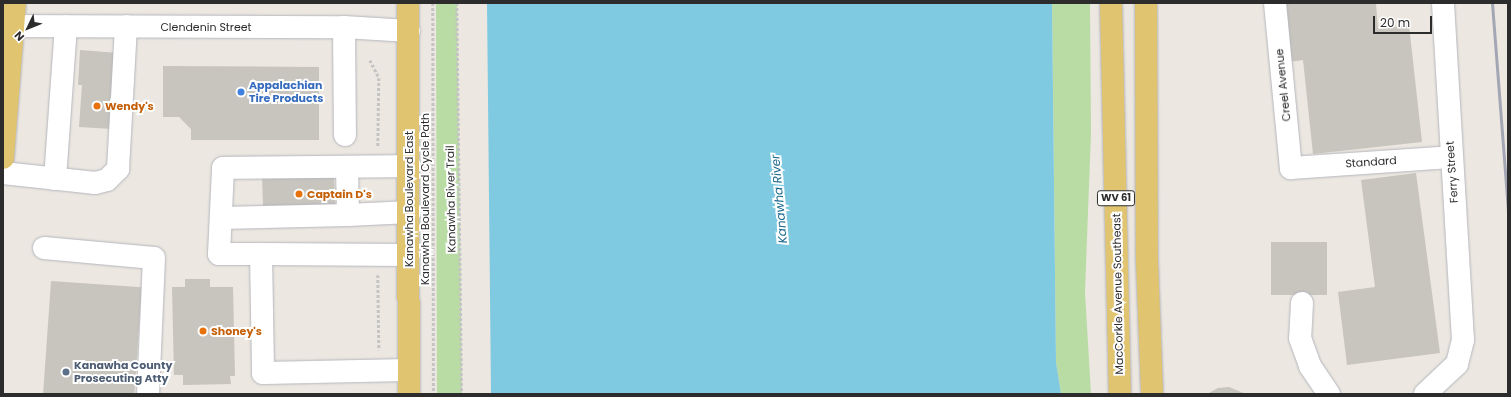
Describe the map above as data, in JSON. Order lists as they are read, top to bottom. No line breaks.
{"streets":{"main road":["WV 61","Kanawha Boulevard East","MacCorkle Avenue Southeast"],"street":["Clendenin Street","Creel Avenue","Standard","Ferry Street"],"path":["Kanawha Boulevard Cycle Path","Kanawha River Trail"]},"crossings":[["Clendenin Street","Kanawha Boulevard East"],["Creel Avenue","Standard"],["Standard","Ferry Street"]],"water":["Kanawha River"],"places":["Appalachian Tire Products","Wendy's","Captain D's","Shoney's","Kanawha County Prosecuting Atty"],"scale_bar":"20 m","north":"bottom left"}
